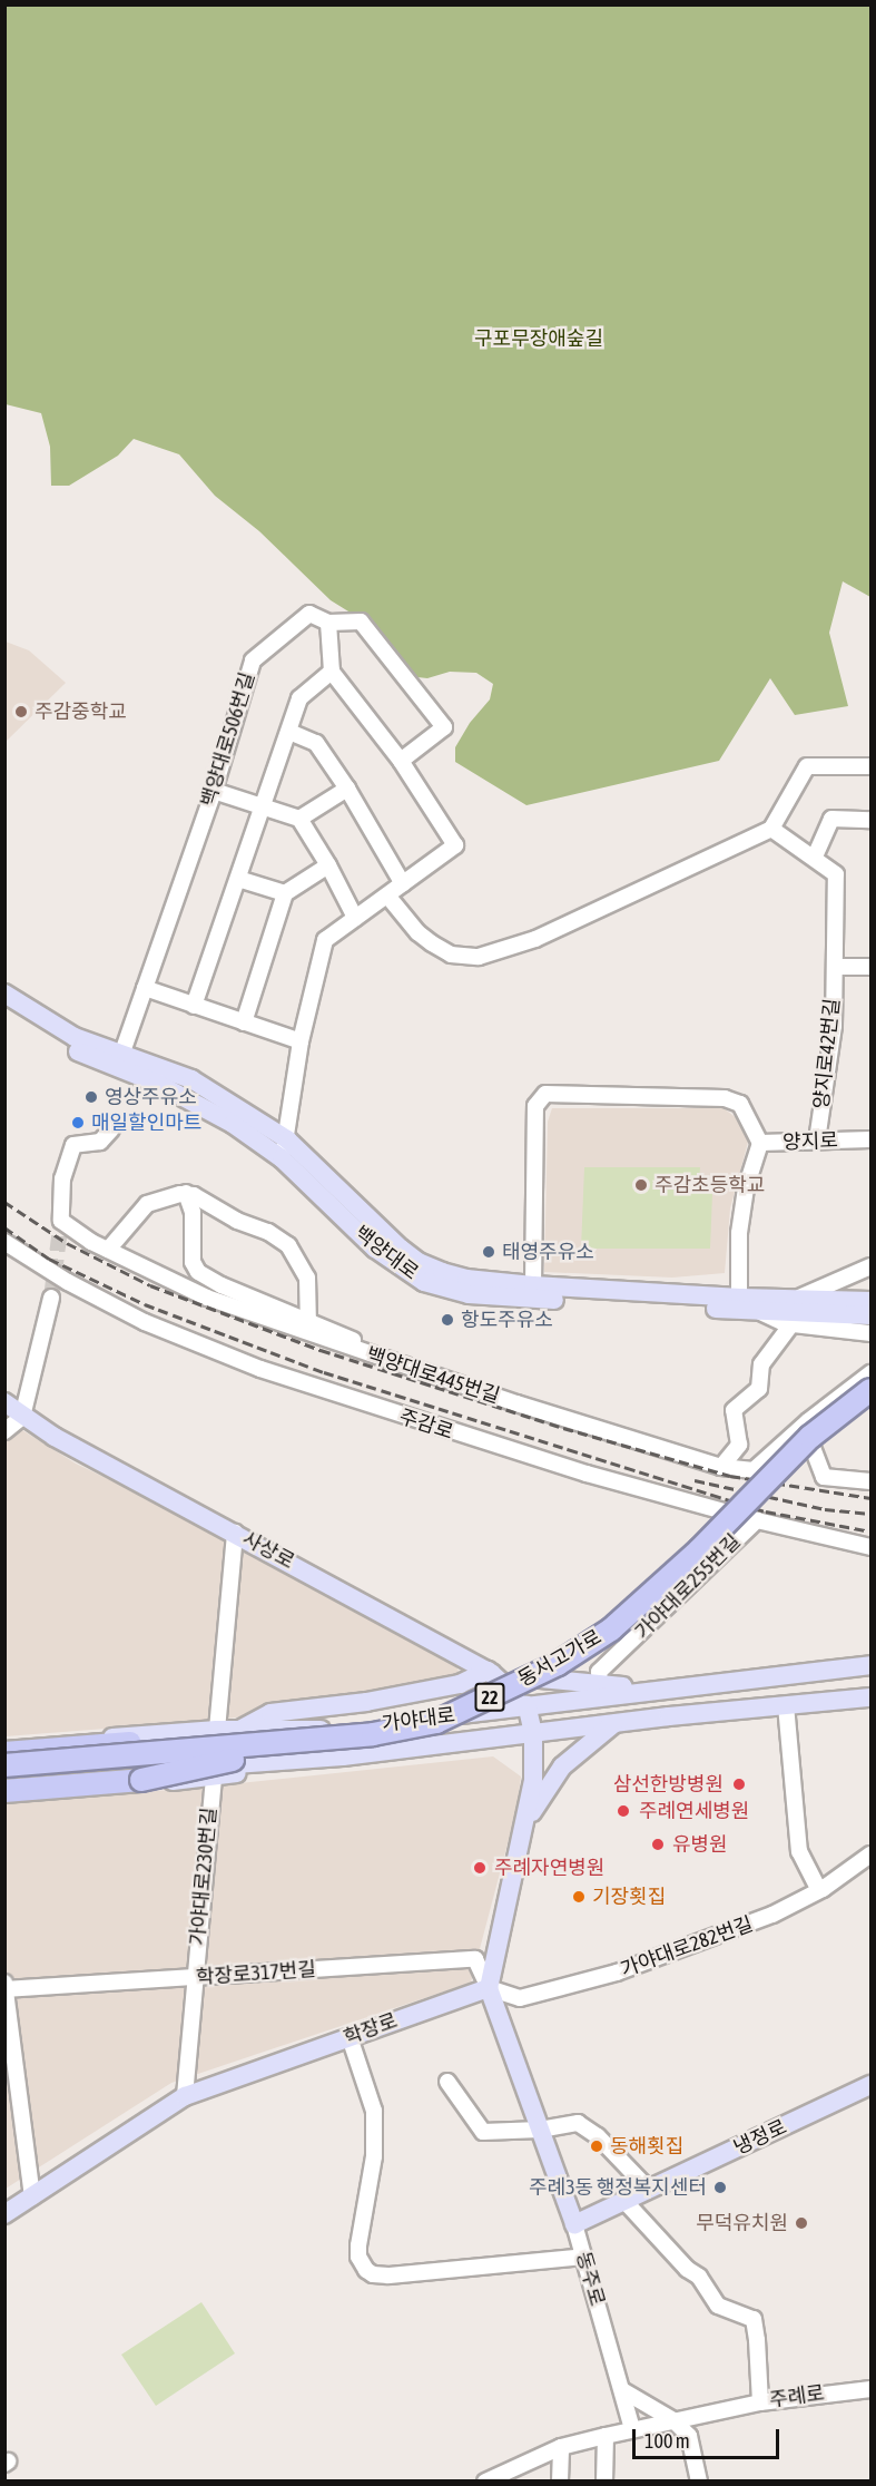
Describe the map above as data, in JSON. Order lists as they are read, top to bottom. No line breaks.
{"streets":{"highway":["동서고가로","22"],"main road":["백양대로","사상로","가야대로","학장로","냉정로","동주로"],"street":["백양대로506번길","양지로42번길","양지로","백양대로445번길","주감로","가야대로255번길","가야대로230번길","가야대로282번길","학장로317번길","주례로"]},"crossings":[["백양대로506번길","백양대로"],["양지로42번길","양지로"],["양지로","백양대로"],["주감로","가야대로255번길"],["사상로","가야대로"],["가야대로230번길","학장로317번길"],["가야대로230번길","학장로"],["가야대로282번길","학장로317번길"],["가야대로282번길","학장로"],["가야대로282번길","동주로"],["학장로317번길","학장로"],["학장로317번길","동주로"],["학장로","동주로"],["냉정로","동주로"],["동주로","주례로"]],"parks":["구포무장애숲길"],"places":["주감중학교","영상주유소","매일할인마트","주감초등학교","태영주유소","항도주유소","삼선한방병원","주례연세병원","유병원","주례자연병원","기장횟집","동해횟집","주례3동 행정복지센터","무덕유치원"],"scale_bar":"100 m"}
